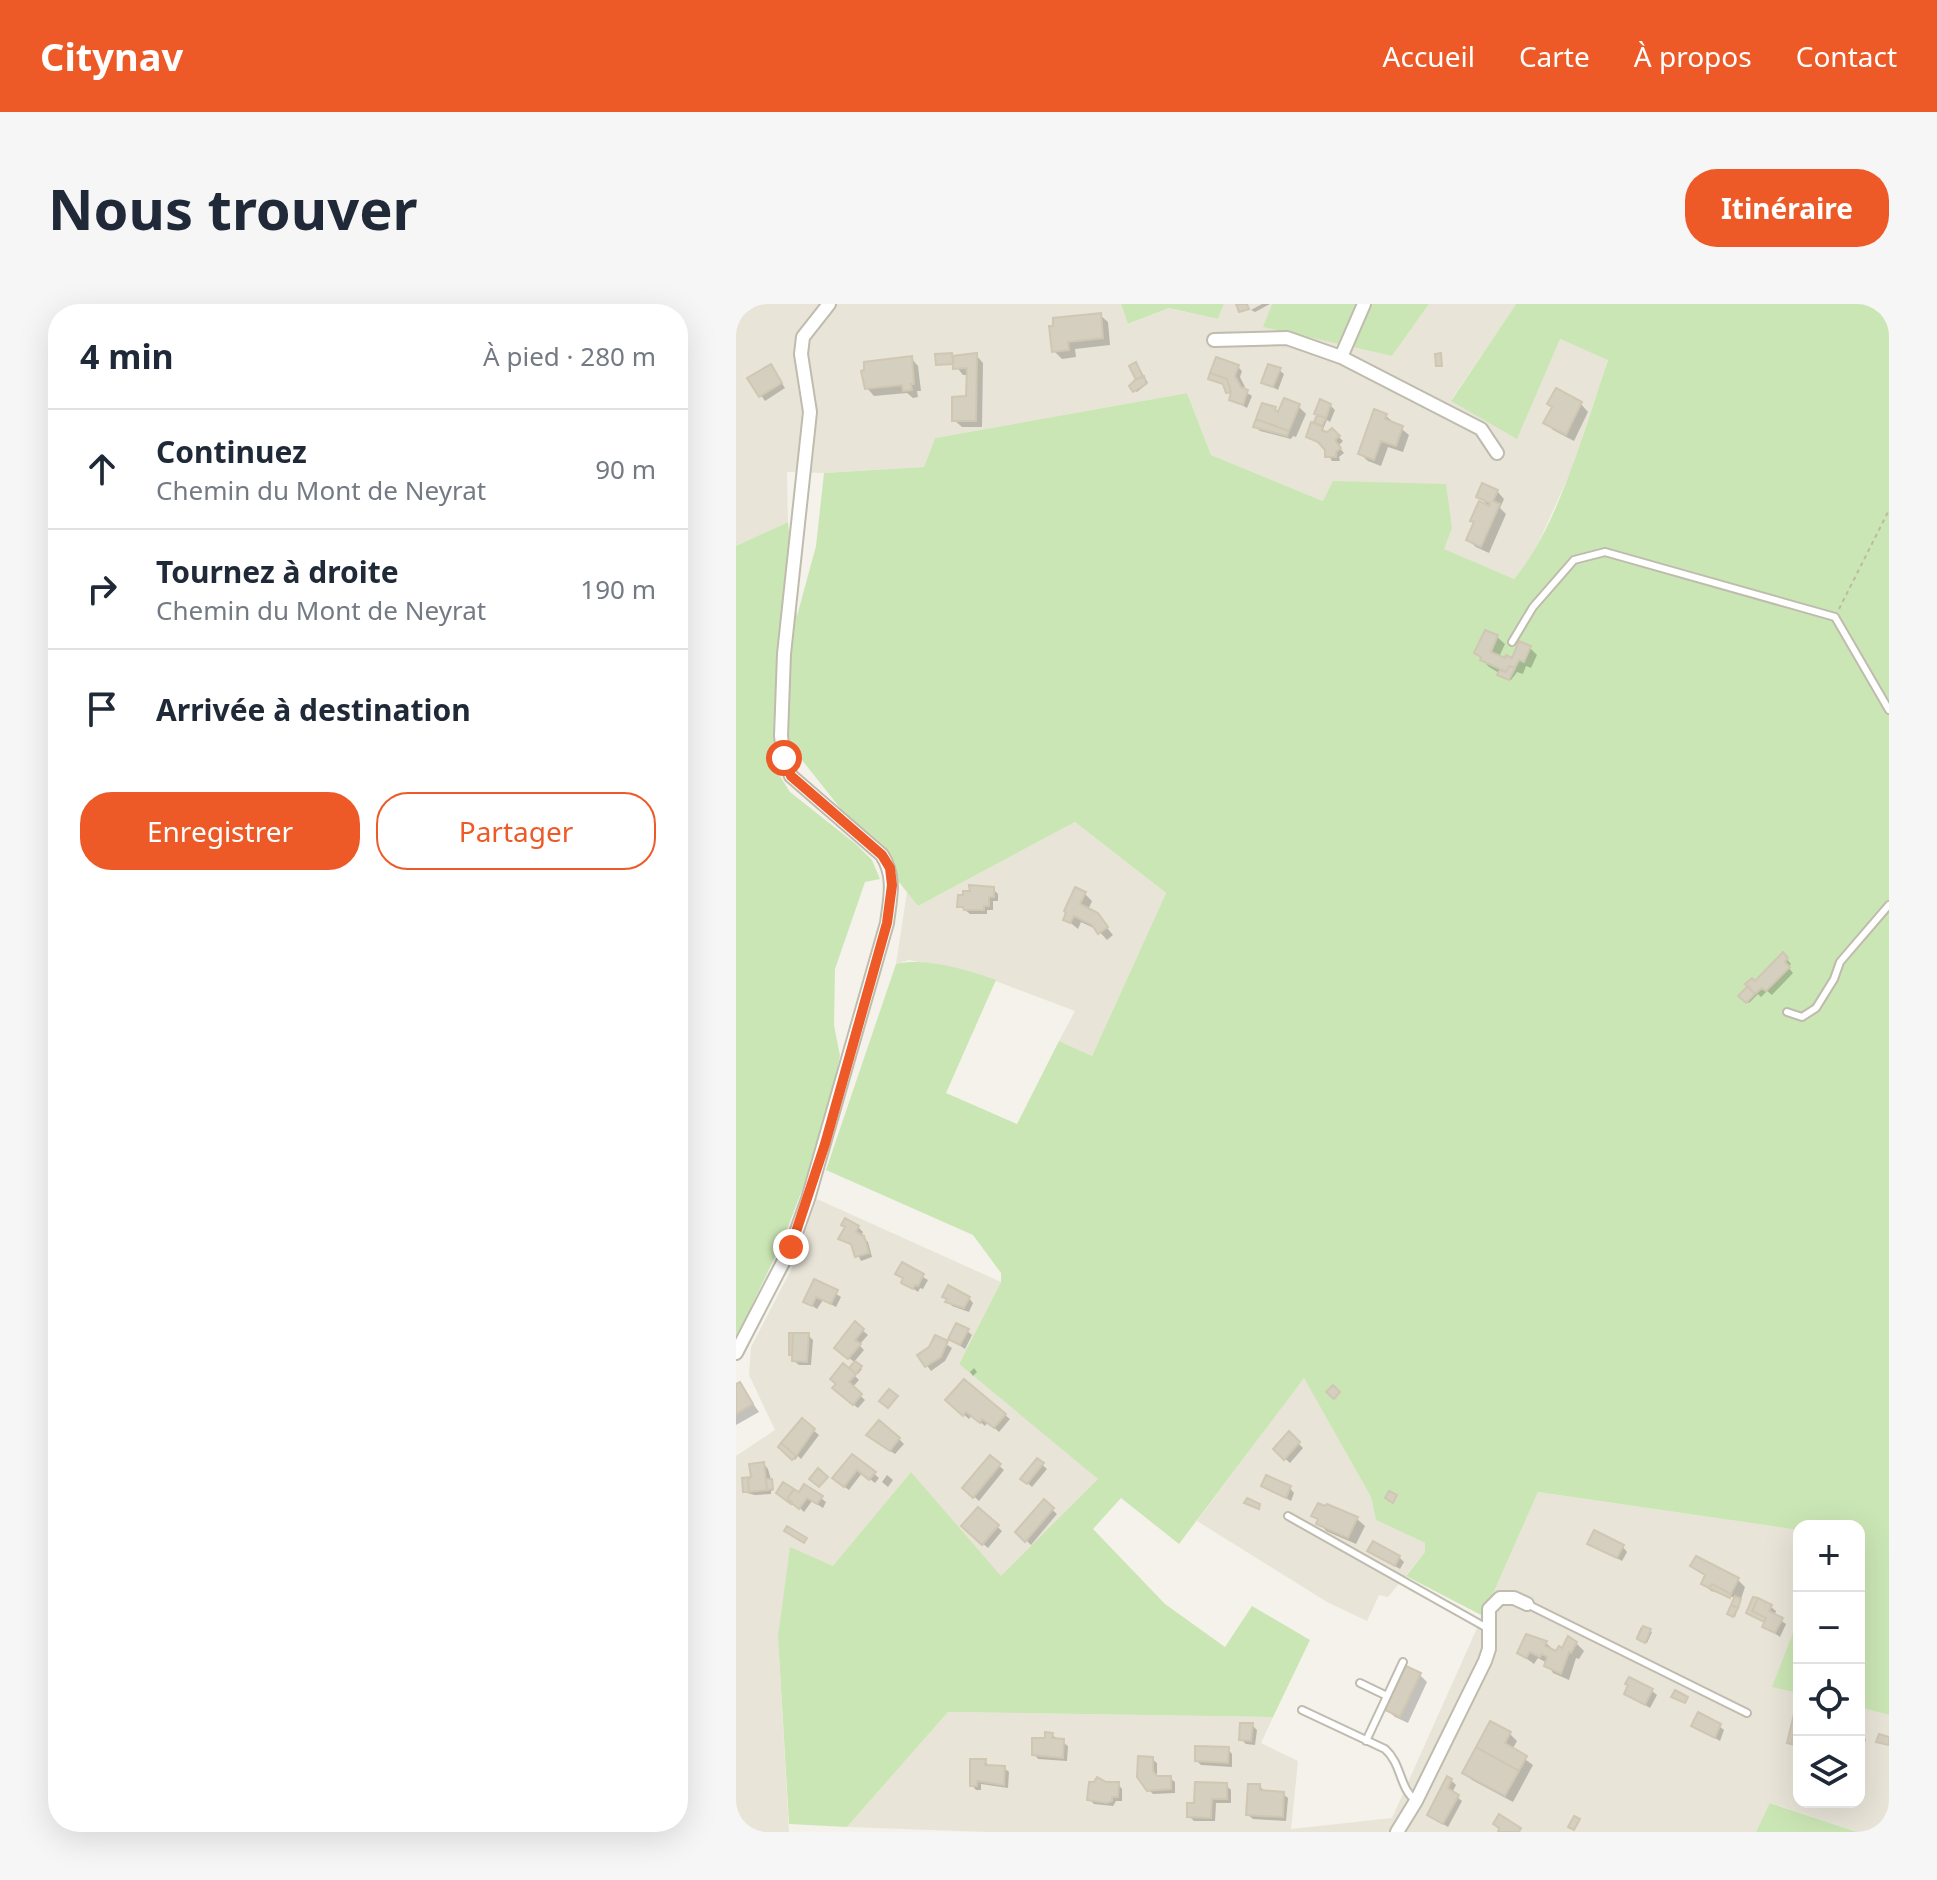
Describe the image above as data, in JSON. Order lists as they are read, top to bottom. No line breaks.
{"page":{"header":"Citynav","nav":["Accueil","Carte","À propos","Contact"],"buttons":["Itinéraire",["Enregistrer","Partager"]],"title":"Nous trouver","heading":["4 min","À pied · 280 m"],"list":[["Continuez","Chemin du Mont de Neyrat","90 m"],["Tournez à droite","Chemin du Mont de Neyrat","190 m"],"Arrivée à destination"],"map_buttons":["+","−"]}}
